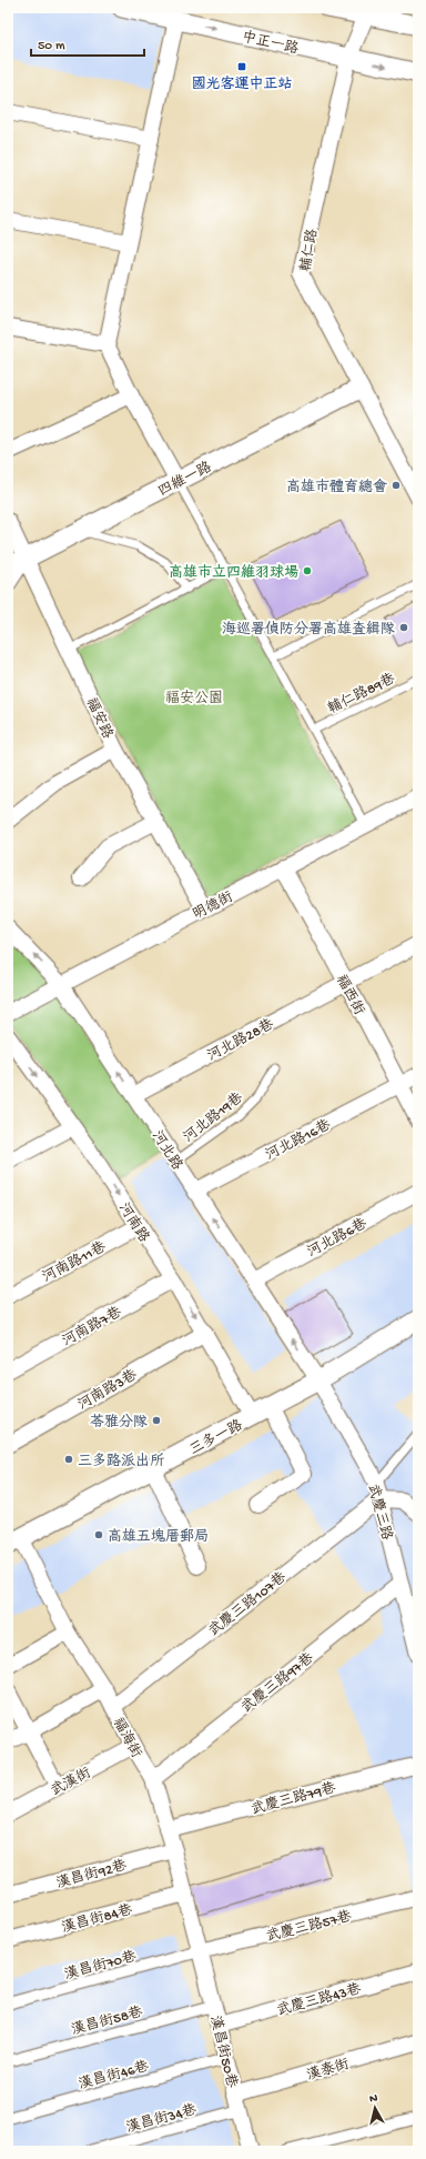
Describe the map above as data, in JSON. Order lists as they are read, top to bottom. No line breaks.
{"streets":{"street":["中正一路","輔仁路","四維一路","福安路","明德街","福西街","河北路28巷","河北路16巷","河北路","河南路","河北路6巷","河南路11巷","河南路7巷","河南路3巷","三多一路","武慶三路","武慶三路107巷","武慶三路97巷","福海街","武漢街","武慶三路79巷","漢昌街92巷","漢昌街84巷","武慶三路57巷","漢昌街70巷","武慶三路43巷","漢昌街58巷","漢昌街50巷","漢泰街","漢昌街46巷","漢昌街34巷"],"lane":["輔仁路89巷","河北路19巷"]},"crossings":[["中正一路","輔仁路"],["輔仁路","四維一路"],["四維一路","福安路"],["福安路","明德街"],["明德街","福西街"],["明德街","河北路"],["福西街","河北路28巷"],["福西街","河北路16巷"],["河北路28巷","河北路"],["河北路19巷","河北路"],["河北路16巷","河北路"],["河北路","河北路6巷"],["河北路","三多一路"],["河北路","武慶三路"],["河南路","河南路11巷"],["河南路","河南路7巷"],["河南路","河南路3巷"],["河南路","三多一路"],["三多一路","武慶三路"],["三多一路","福海街"],["武慶三路","武慶三路107巷"],["武慶三路","武慶三路97巷"],["武慶三路107巷","福海街"],["武慶三路97巷","福海街"],["福海街","武漢街"],["福海街","武慶三路79巷"],["福海街","漢昌街92巷"],["福海街","漢昌街84巷"],["福海街","武慶三路57巷"],["福海街","漢昌街70巷"],["福海街","漢昌街50巷"],["武慶三路57巷","漢昌街70巷"],["武慶三路57巷","漢昌街50巷"],["漢昌街70巷","漢昌街50巷"],["武慶三路43巷","漢昌街50巷"],["漢昌街58巷","漢昌街50巷"],["漢昌街50巷","漢泰街"],["漢昌街50巷","漢昌街46巷"],["漢昌街50巷","漢昌街34巷"]],"one_way":["河北路","河南路"],"parks":["福安公園"],"places":{"transit":["國光客運中正站"],"other":["高雄市體育總會","高雄市立四維羽球場","海巡署偵防分署高雄查緝隊","苓雅分隊","三多路派出所","高雄五塊厝郵局"]},"scale_bar":"50 m","north":"top"}
